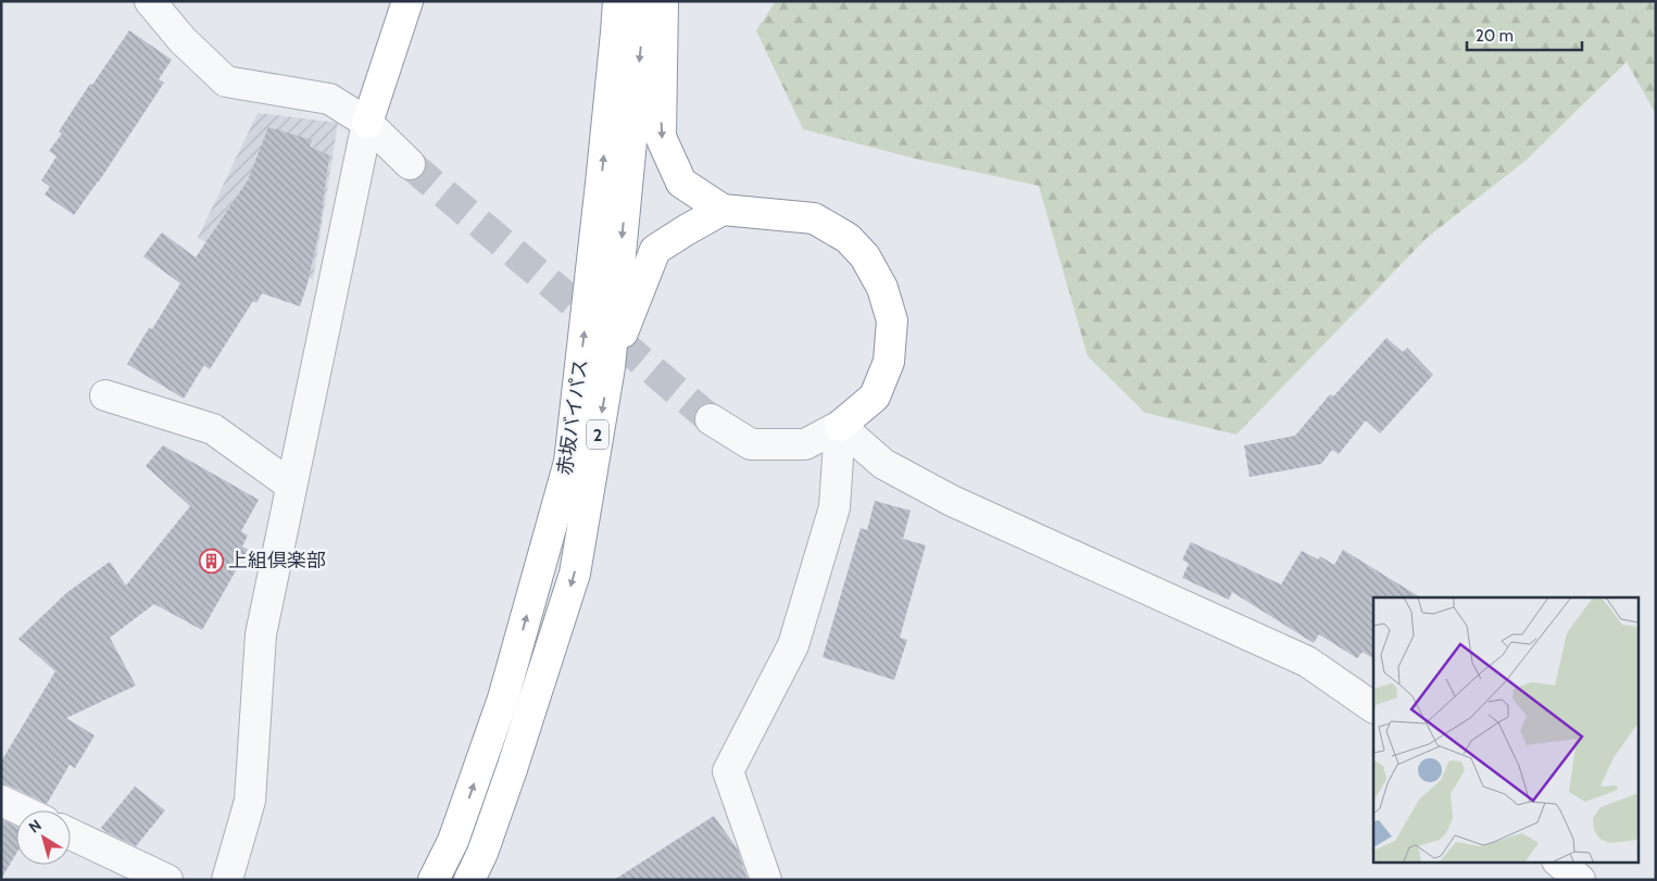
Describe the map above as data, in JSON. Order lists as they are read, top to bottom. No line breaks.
{"streets":{"highway":["赤坂バイパス","2"]},"places":{"building":["上組倶楽部"]},"scale_bar":"20 m","north":"top left"}
